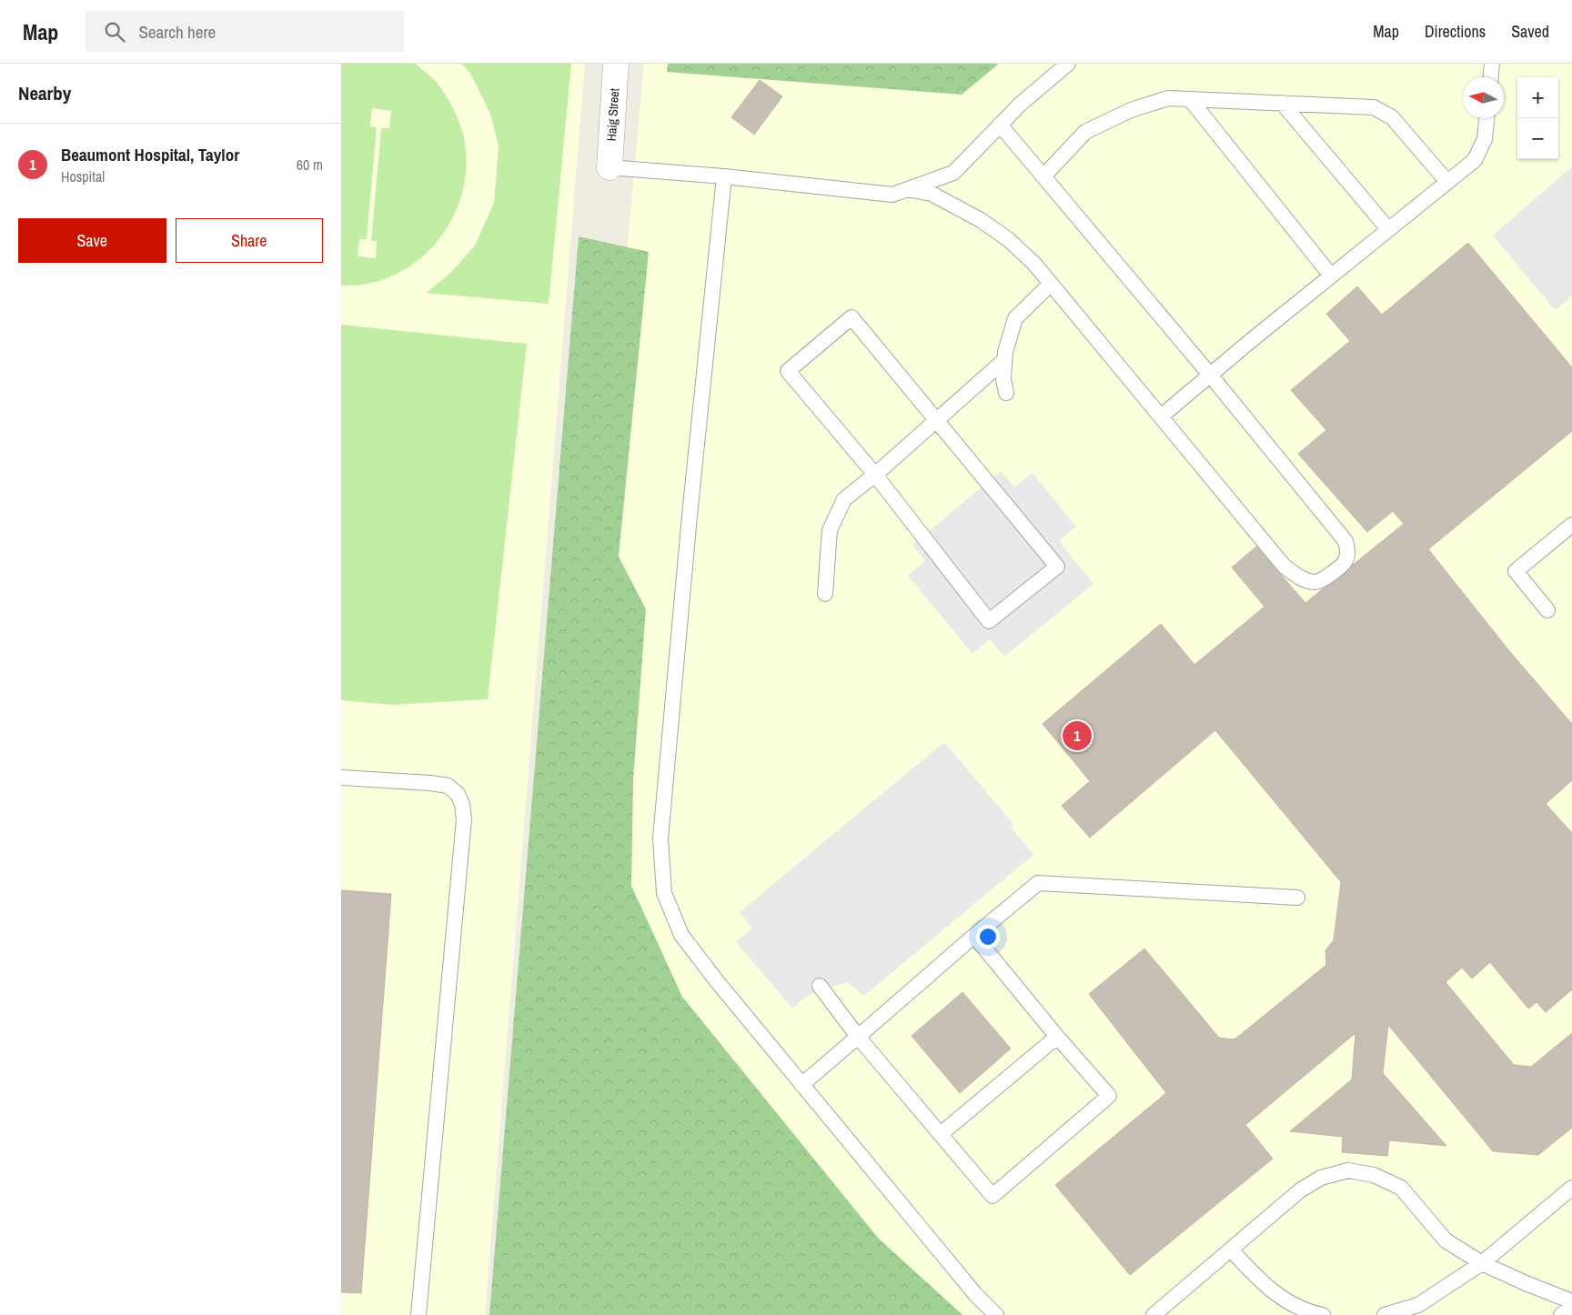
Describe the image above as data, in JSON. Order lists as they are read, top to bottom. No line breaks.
{"streets":{"street":["Haig Street"]},"north":"left","page":{"header":"Map","search":"Search here","nav":["Map","Directions","Saved"],"heading":"Nearby","map_buttons":["+","−"],"list":[{"mark":"1","name":"Beaumont Hospital, Taylor","note":"Hospital","value":"60 m"}],"buttons":["Save","Share"],"pins":"1"}}
